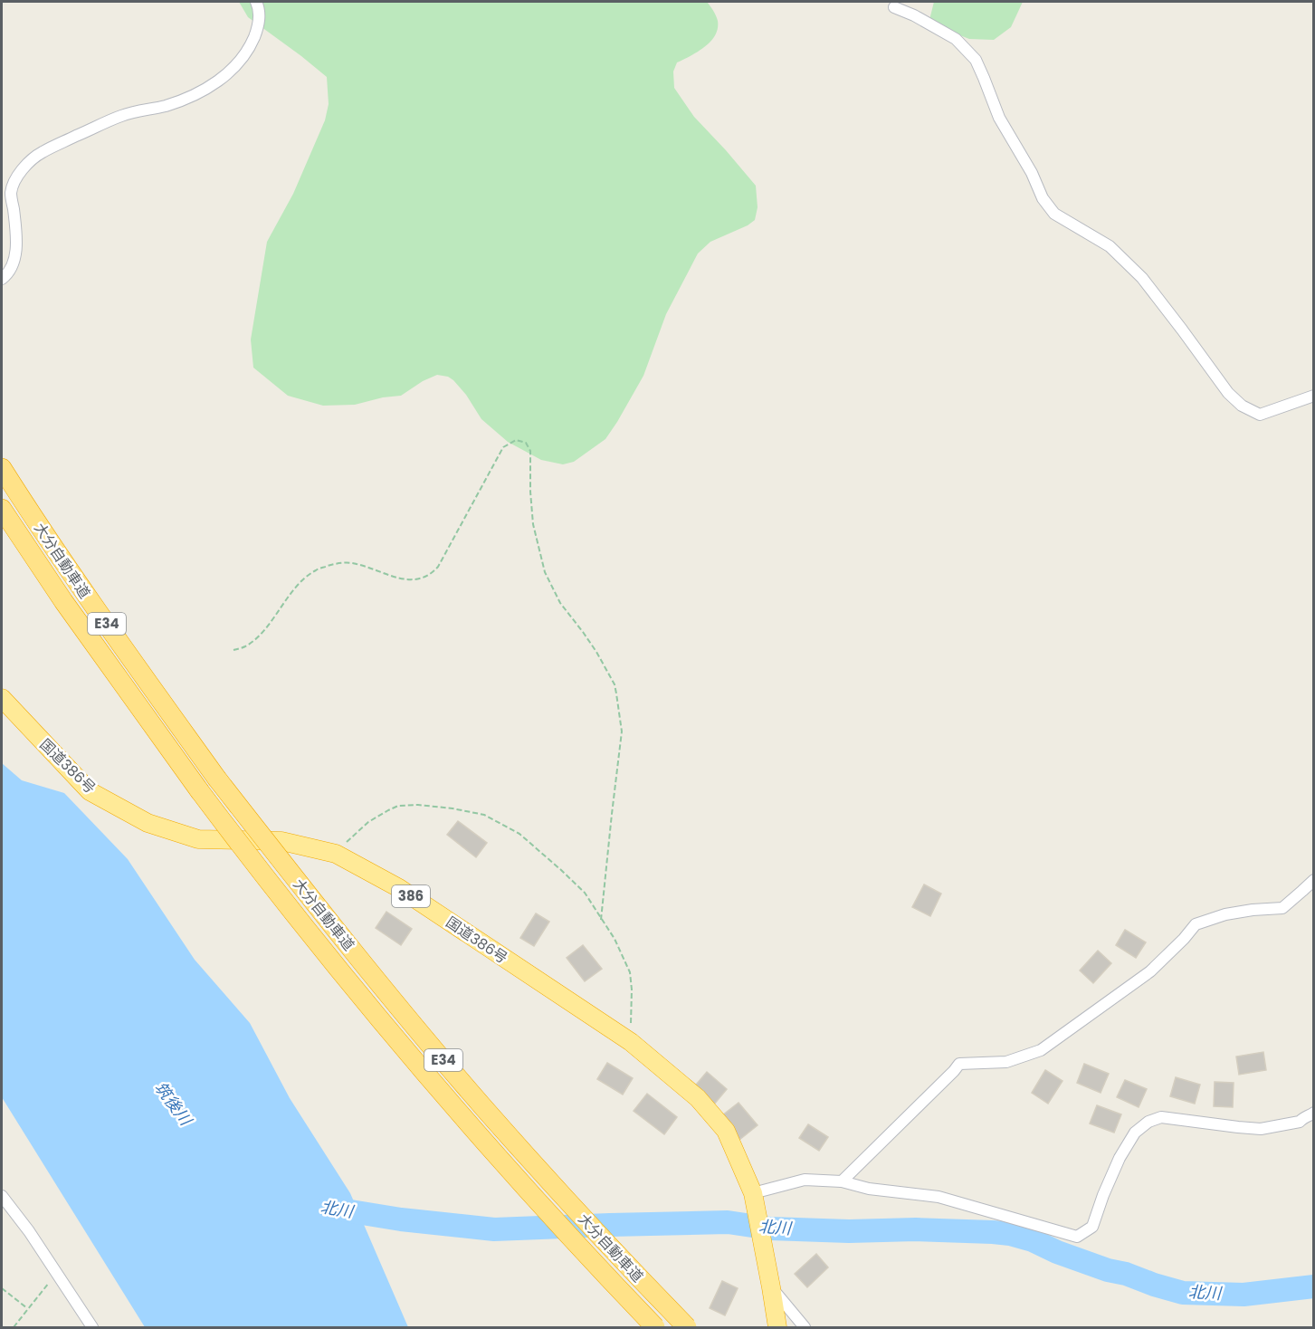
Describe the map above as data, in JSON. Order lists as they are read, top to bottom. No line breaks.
{"streets":{"highway":["大分自動車道","E34","国道386号","386"]},"water":["筑後川","北川"]}
